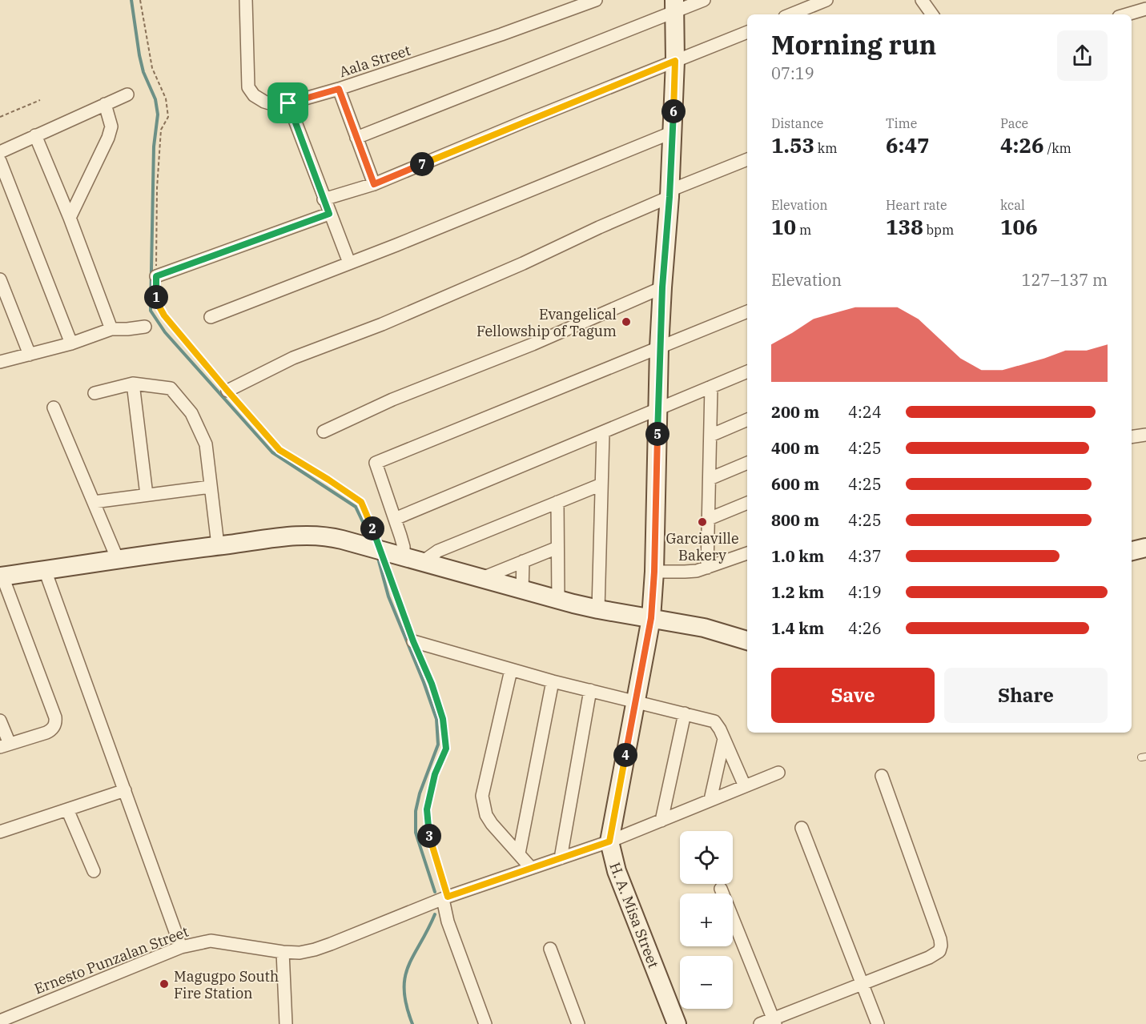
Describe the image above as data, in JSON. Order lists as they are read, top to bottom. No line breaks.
{"streets":{"street":["Aala Street","H. A. Misa Street","Ernesto Punzalan Street"]},"crossings":[["H. A. Misa Street","Ernesto Punzalan Street"]],"places":["Evangelical Fellowship of Tagum","Garciaville Bakery","Magugpo South Fire Station"],"page":{"heading":["Morning run","07:19"],"stats":[["Distance","1.53 km"],["Time","6:47"],["Pace","4:26 /km"],["Elevation","10 m"],["Heart rate","138 bpm"],["kcal","106"]],"pins":["6","7","1","5","2","4","3"],"chart":["Elevation","127–137 m"],"list":[{"name":"200 m","note":"4:24"},{"name":"400 m","note":"4:25"},{"name":"600 m","note":"4:25"},{"name":"800 m","note":"4:25"},{"name":"1.0 km","note":"4:37"},{"name":"1.2 km","note":"4:19"},{"name":"1.4 km","note":"4:26"}],"buttons":["Save","Share"],"map_buttons":["+","−"]}}
